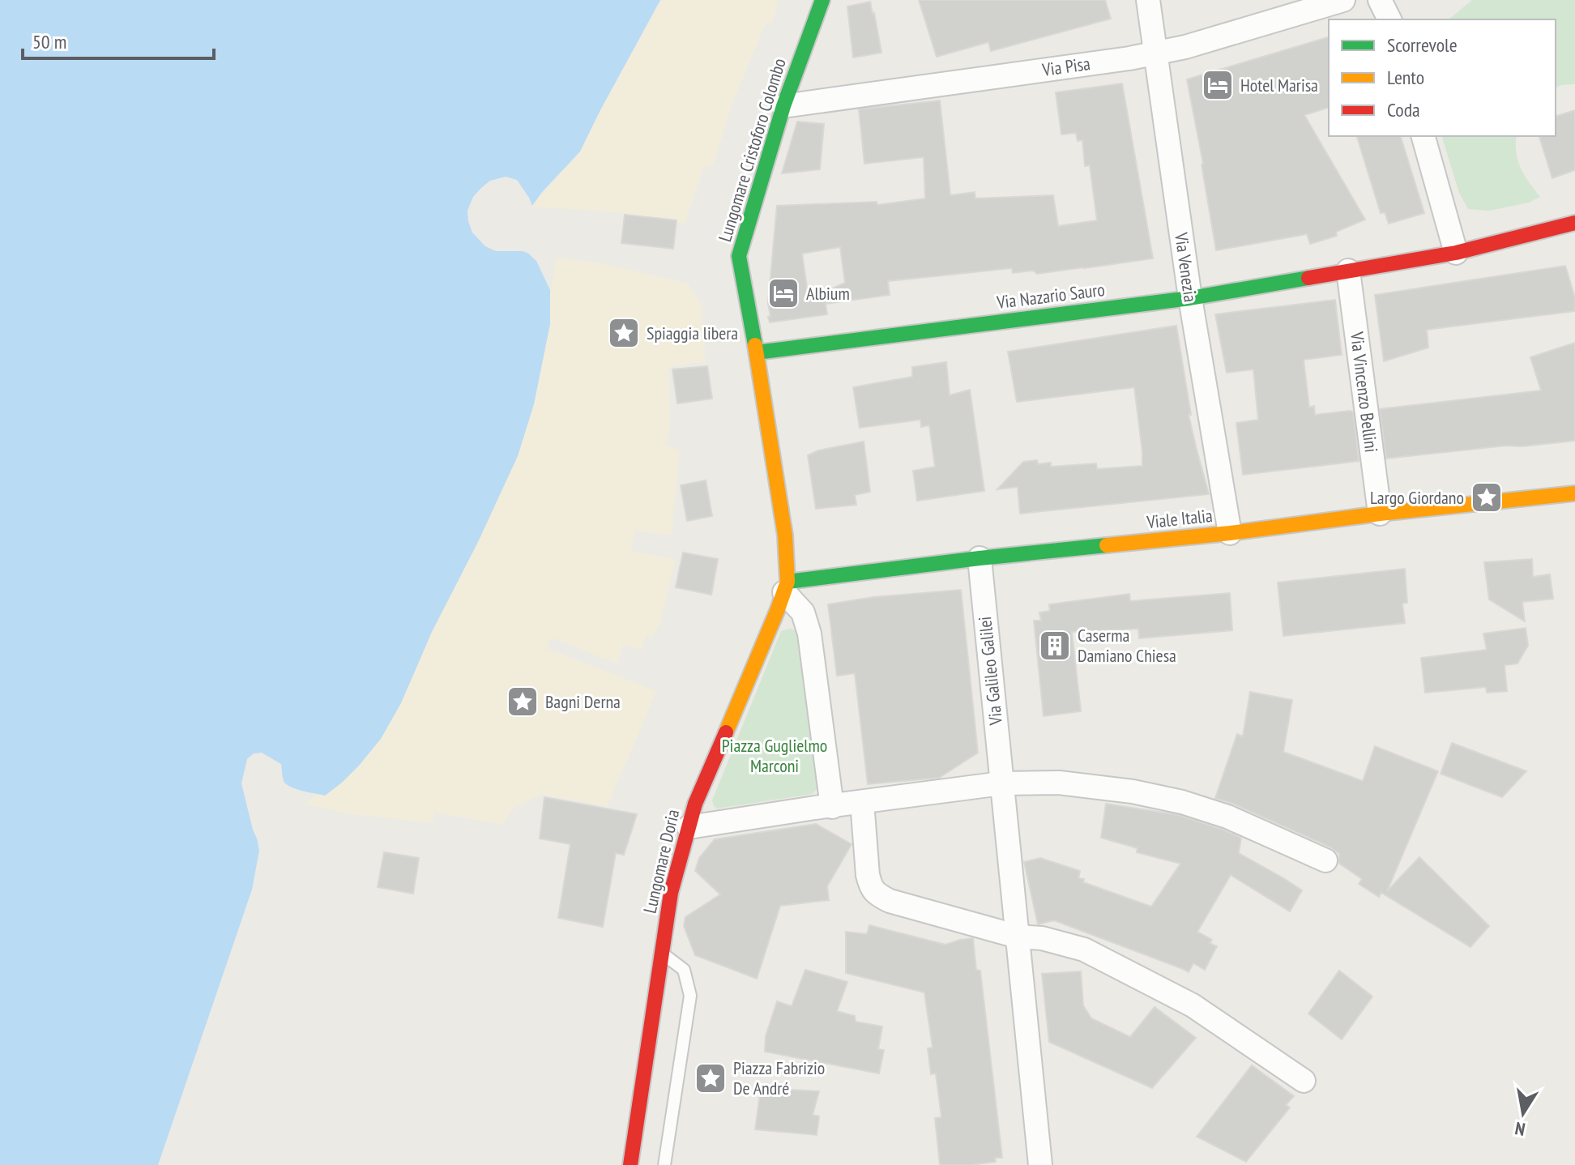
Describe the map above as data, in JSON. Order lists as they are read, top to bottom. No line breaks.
{"streets":{"street":["Via Pisa","Lungomare Cristoforo Colombo","Via Venezia","Via Nazario Sauro","Via Vincenzo Bellini","Viale Italia","Via Galileo Galilei","Lungomare Doria"]},"crossings":[["Via Pisa","Lungomare Cristoforo Colombo"],["Via Pisa","Via Venezia"],["Lungomare Cristoforo Colombo","Via Nazario Sauro"],["Via Venezia","Via Nazario Sauro"],["Via Venezia","Viale Italia"],["Via Nazario Sauro","Via Vincenzo Bellini"],["Via Vincenzo Bellini","Viale Italia"],["Viale Italia","Via Galileo Galilei"],["Viale Italia","Lungomare Doria"]],"parks":["Piazza Guglielmo Marconi"],"places":{"hotel":["Hotel Marisa","Albium"],"place":["Spiaggia libera","Largo Giordano","Bagni Derna","Piazza Fabrizio De André"],"building":["Caserma Damiano Chiesa"]},"legend":["Scorrevole","Lento","Coda"],"scale_bar":"50 m","north":"bottom"}
